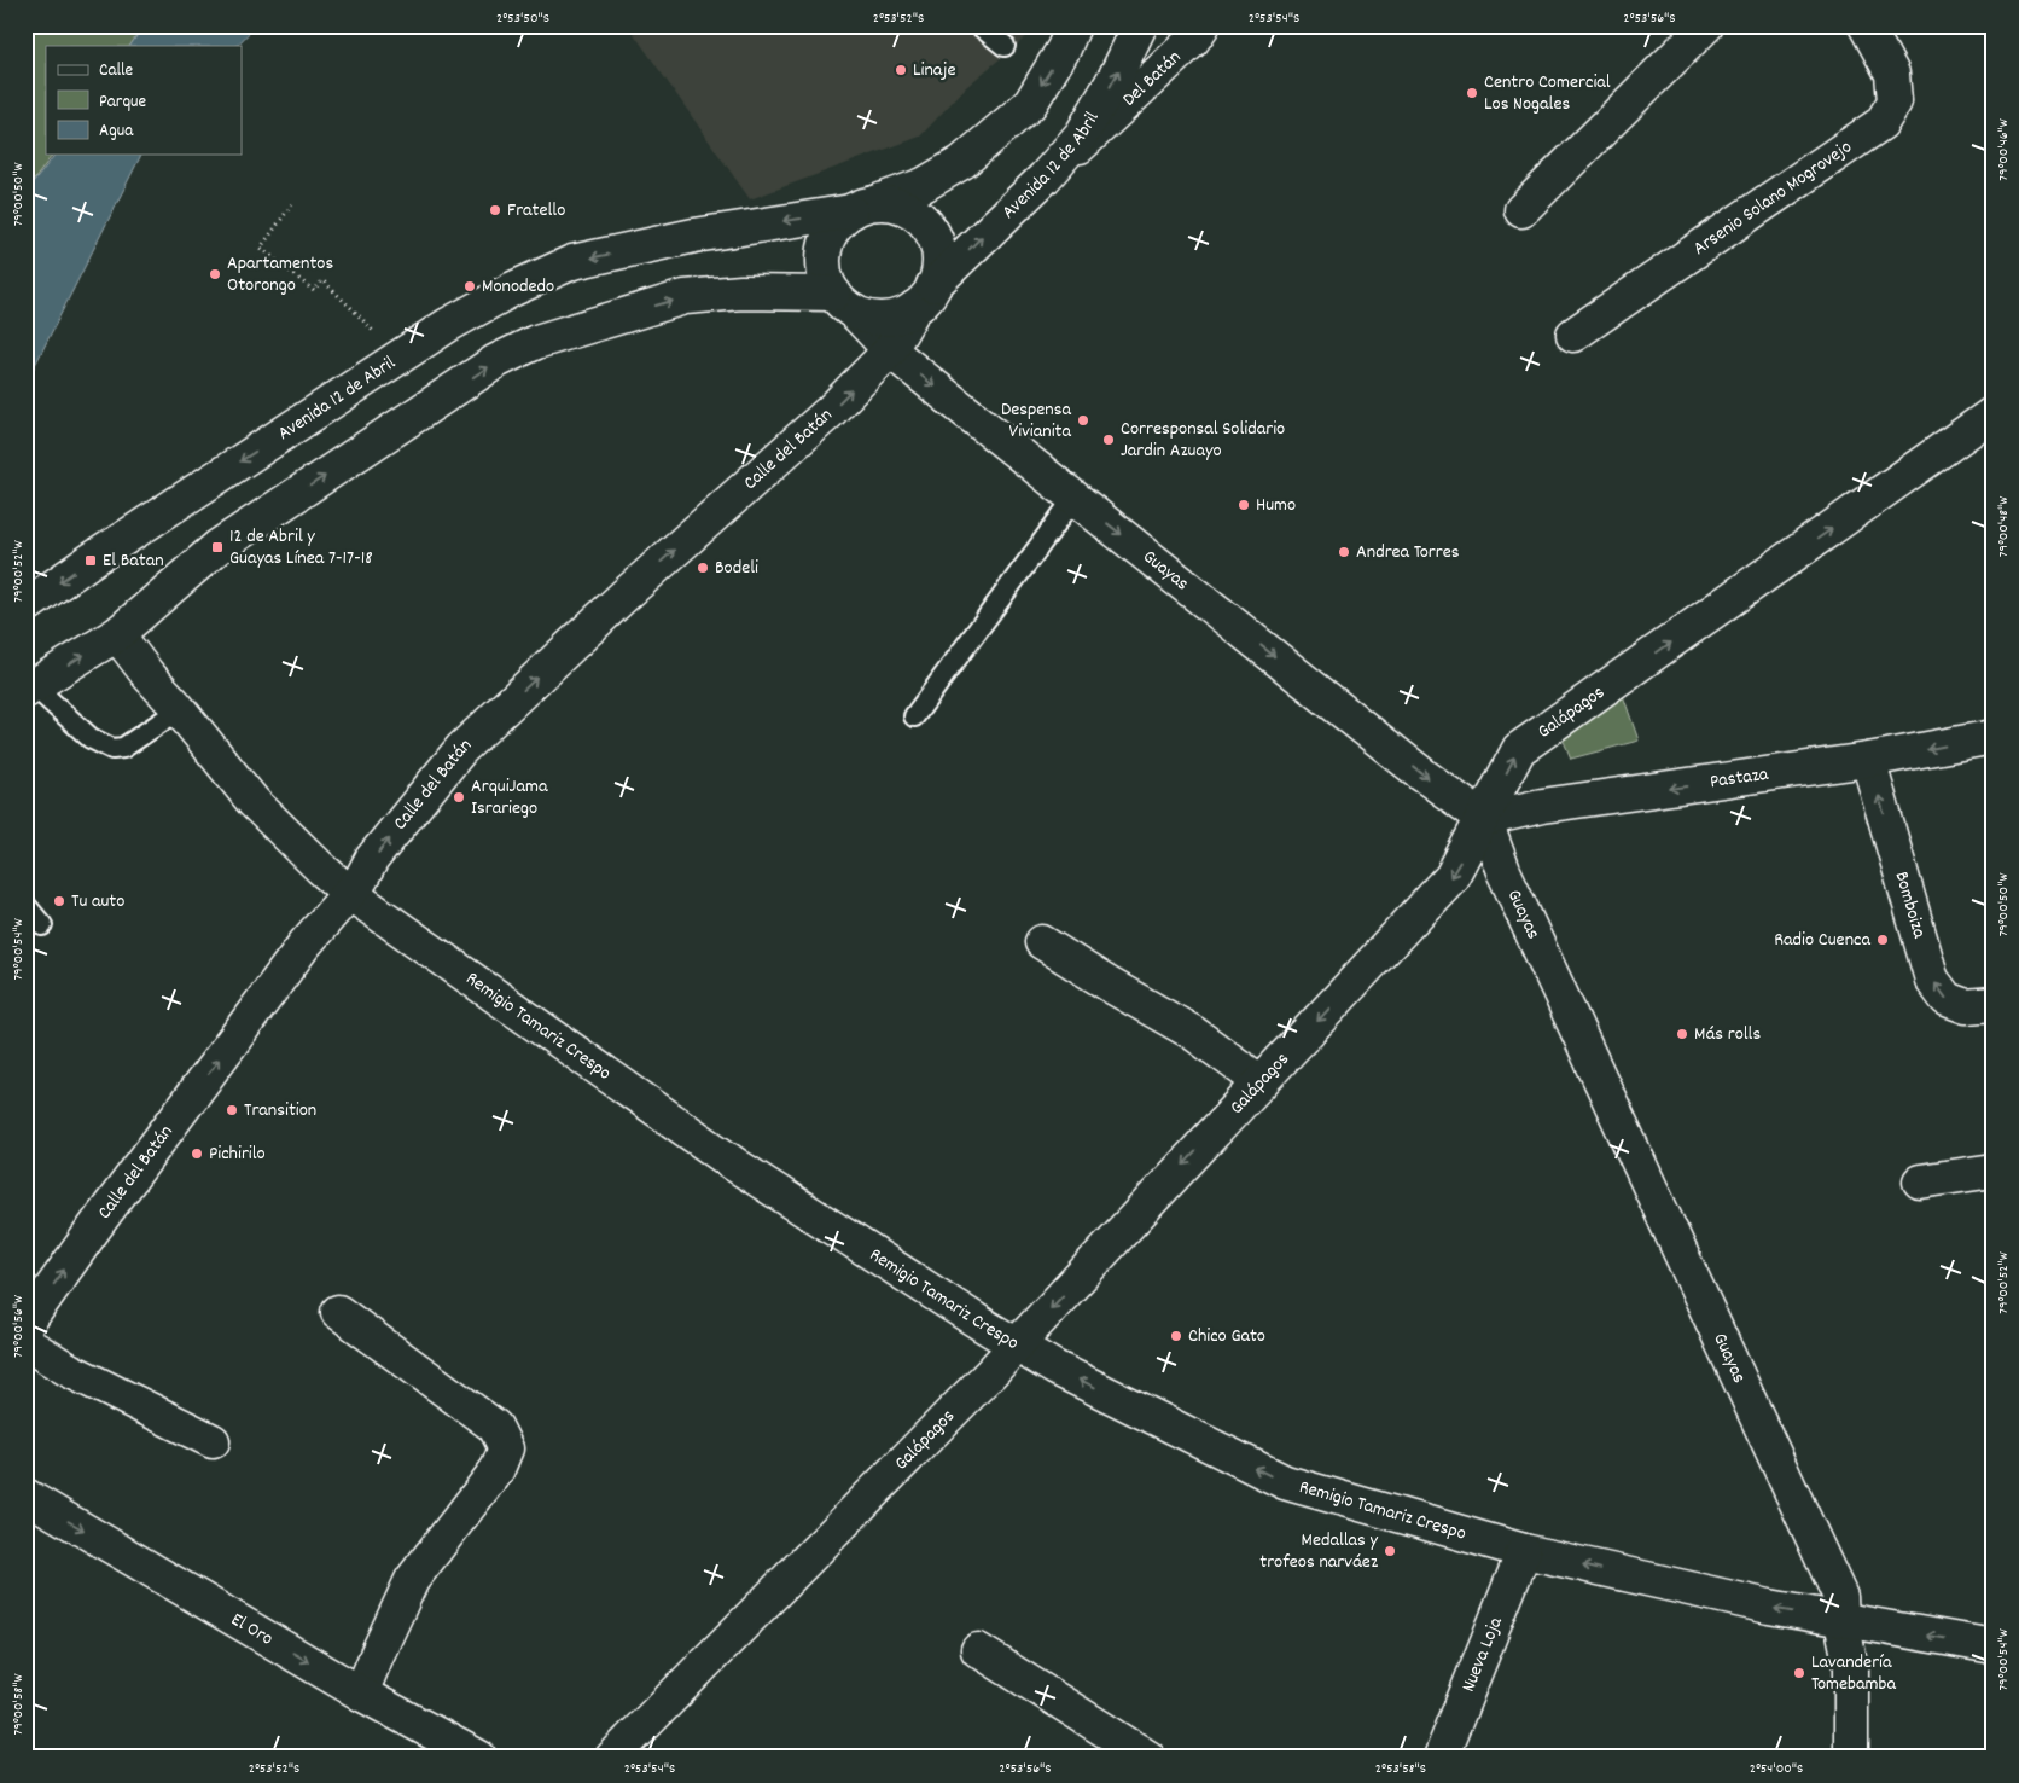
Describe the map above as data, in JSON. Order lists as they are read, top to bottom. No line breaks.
{"streets":{"street":["Del Batán","Avenida 12 de Abril","Arsenio Solano Mogrovejo","Calle del Batán","Guayas","Galápagos","Pastaza","Bomboiza","Remigio Tamariz Crespo","El Oro","Nueva Loja"]},"crossings":[["Del Batán","Avenida 12 de Abril"],["Avenida 12 de Abril","Calle del Batán"],["Avenida 12 de Abril","Guayas"],["Avenida 12 de Abril","Remigio Tamariz Crespo"],["Calle del Batán","Guayas"],["Calle del Batán","Remigio Tamariz Crespo"],["Guayas","Galápagos"],["Guayas","Pastaza"],["Guayas","Remigio Tamariz Crespo"],["Galápagos","Pastaza"],["Galápagos","Remigio Tamariz Crespo"],["Pastaza","Bomboiza"],["Remigio Tamariz Crespo","Nueva Loja"]],"one_way":["Calle del Batán","Guayas","Pastaza","Bomboiza","Remigio Tamariz Crespo"],"places":{"other":["Linaje","Centro Comercial Los Nogales","Fratello","Apartamentos Otorongo","Monodedo","Despensa Vivianita","Corresponsal Solidario Jardin Azuayo","Humo","Andrea Torres","Bodeli","ArquiJama Israriego","Tu auto","Radio Cuenca","Más rolls","Transition","Pichirilo","Chico Gato","Medallas y trofeos narváez","Lavandería Tomebamba"],"transit":["12 de Abril y Guayas Línea 7-17-18","El Batan"]},"legend":["Calle","Parque","Agua"],"coordinates":["2°53'50\"S","2°53'52\"S","2°53'54\"S","2°53'56\"S","79°00'46\"W","79°00'50\"W","79°00'48\"W","79°00'52\"W","79°00'54\"W","79°00'56\"W","79°00'58\"W","2°53'58\"S","2°54'00\"S"]}
